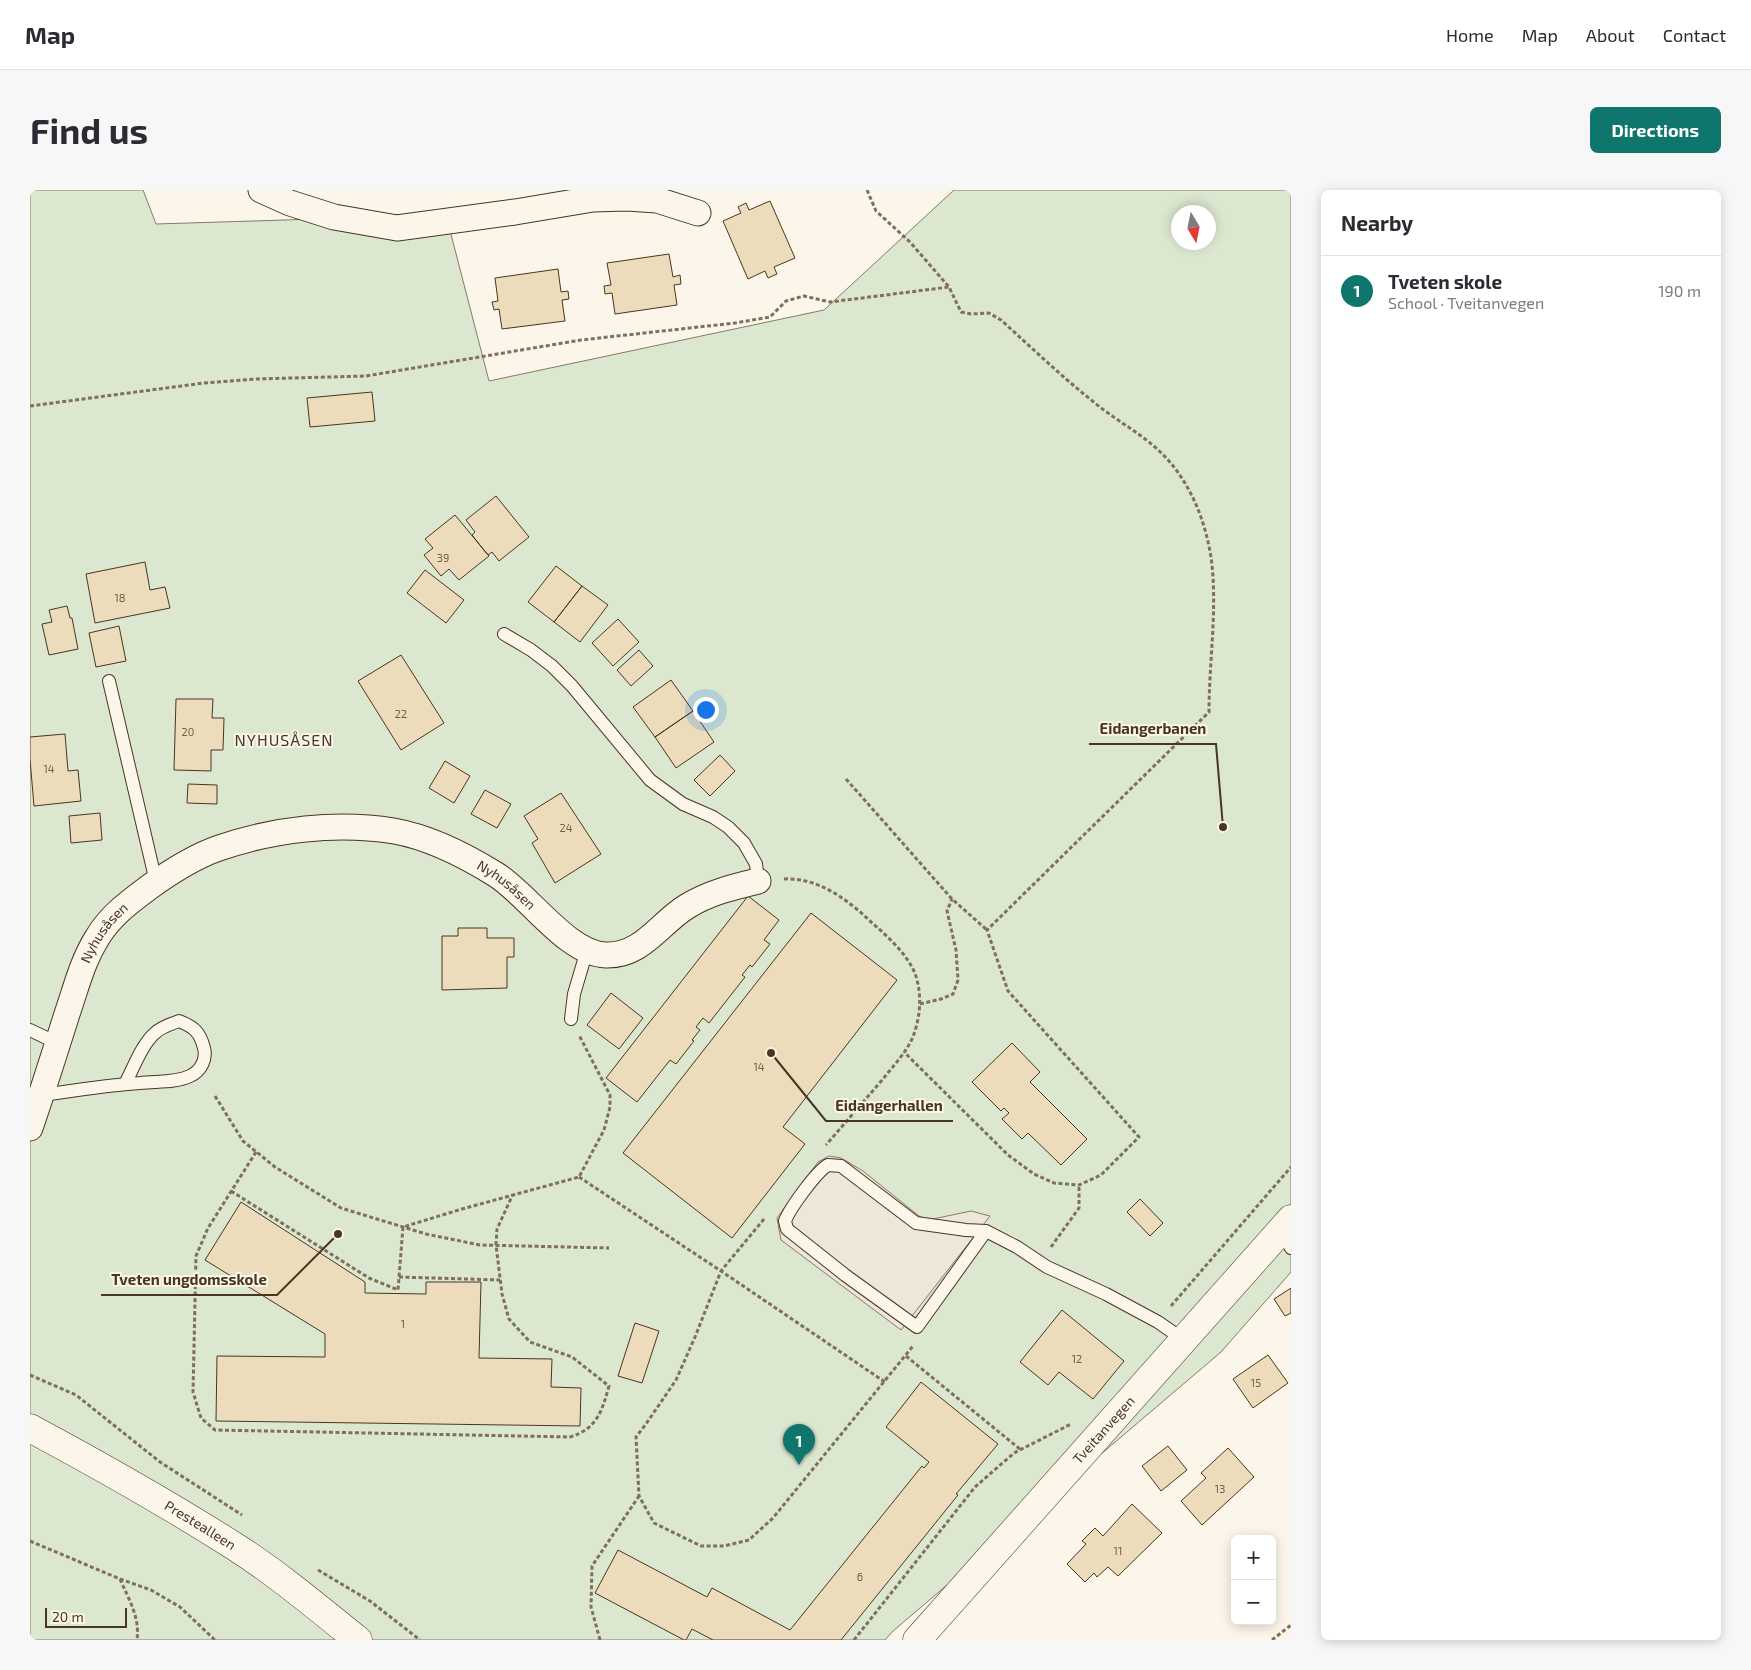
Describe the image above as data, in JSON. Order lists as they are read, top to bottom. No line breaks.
{"streets":{"main road":["Tveitanvegen","Prestealleen"],"street":["Nyhusåsen"]},"districts":["NYHUSÅSEN"],"places":["Eidangerbanen","Eidangerhallen","Tveten ungdomsskole"],"house_numbers":["39","18","22","20","14","24","14","1","12","15","13","11","6"],"scale_bar":"20 m","north":"bottom","page":{"header":"Map","nav":["Home","Map","About","Contact"],"buttons":"Directions","title":"Find us","heading":"Nearby","list":[{"mark":"1","name":"Tveten skole","note":"School · Tveitanvegen","value":"190 m"}],"pins":"1","map_buttons":["+","−"],"scale":"20 m"}}
